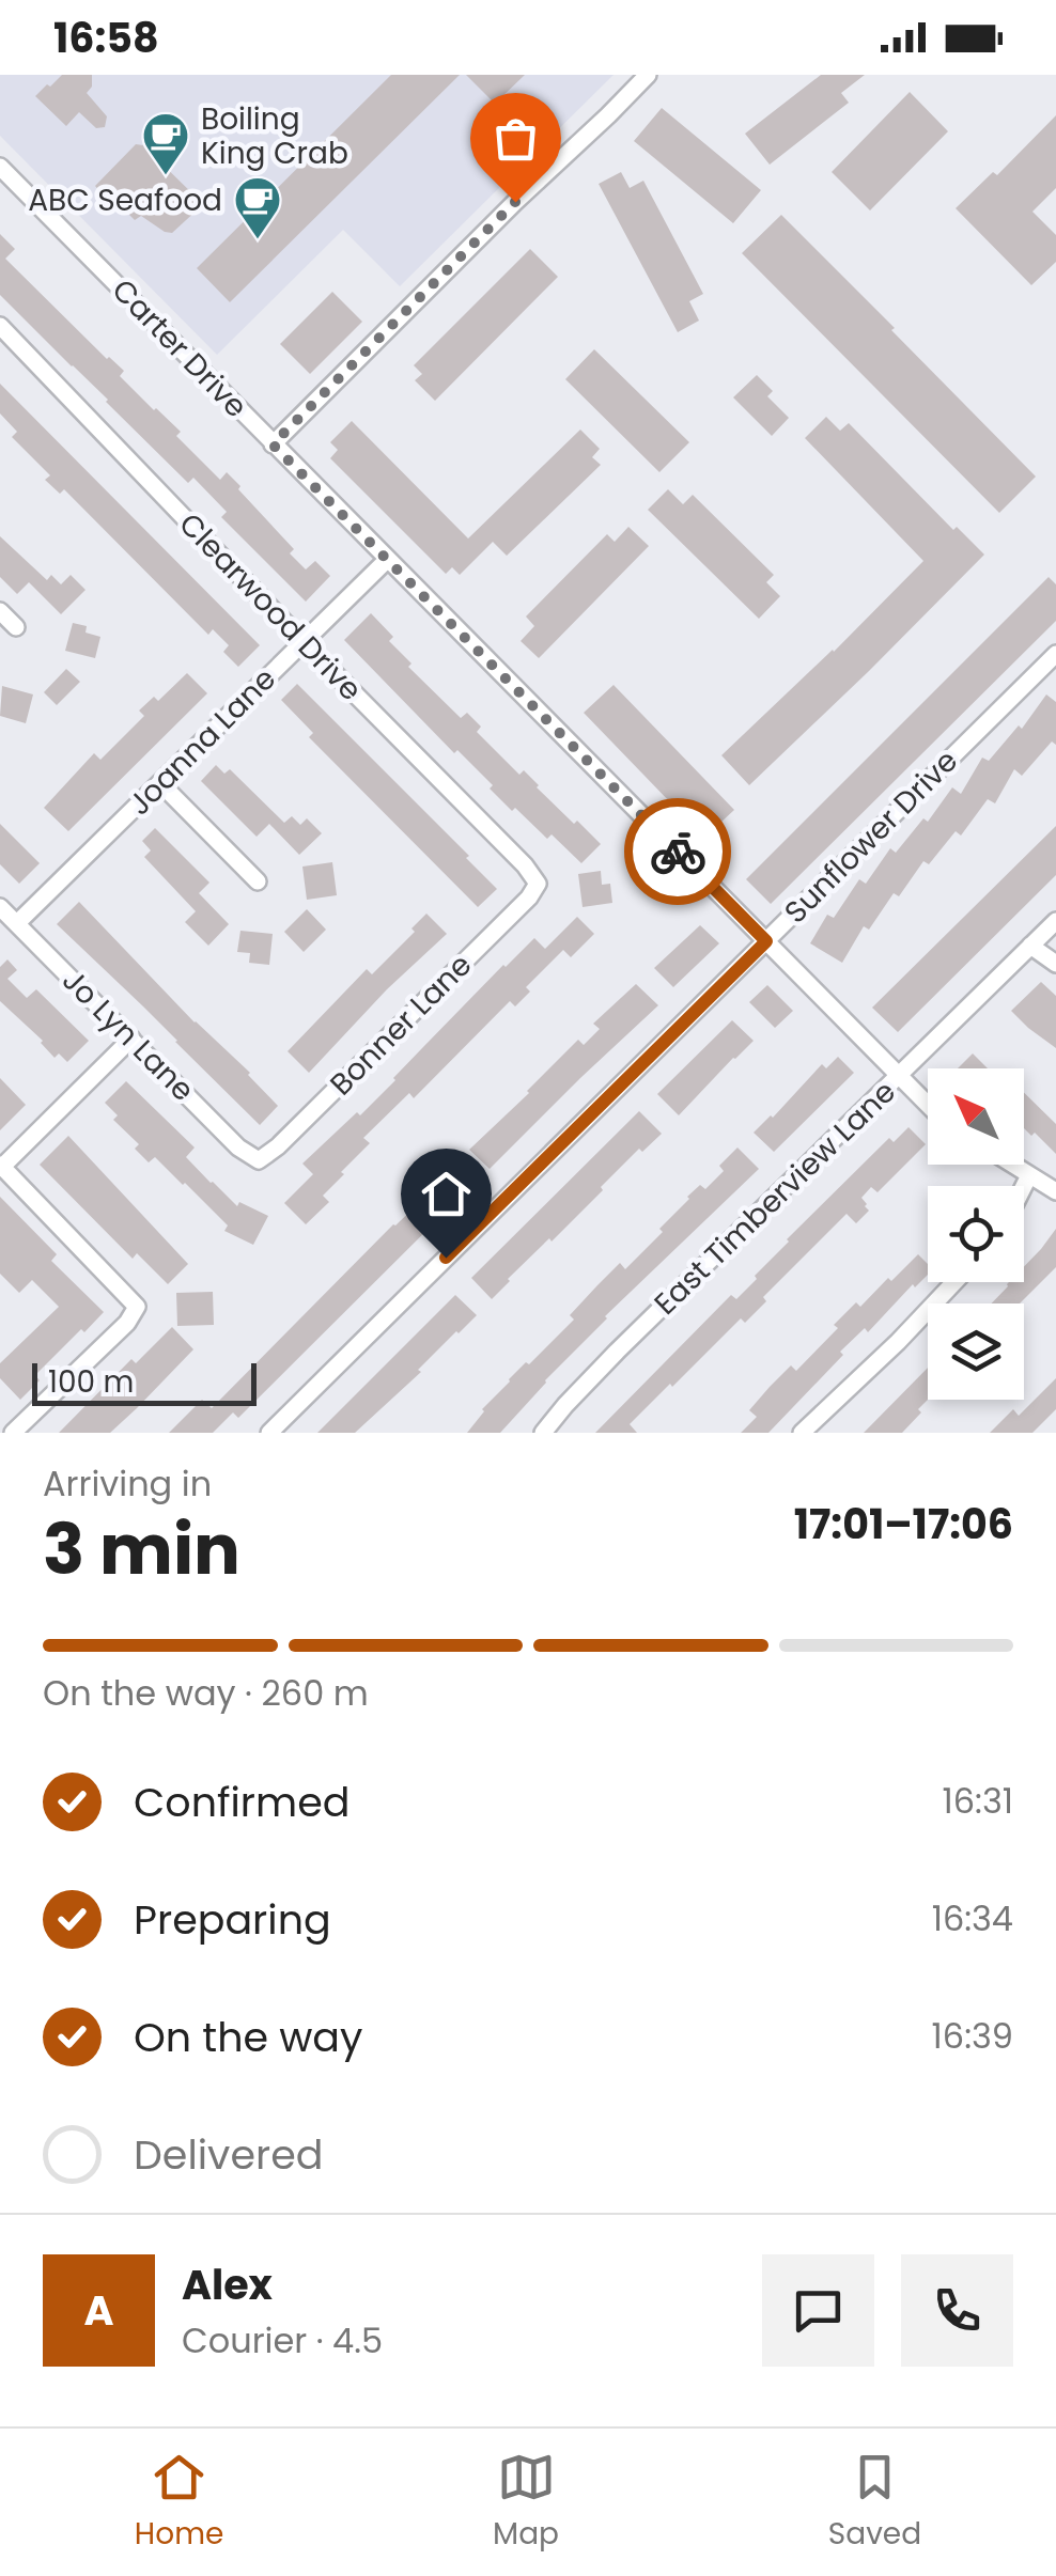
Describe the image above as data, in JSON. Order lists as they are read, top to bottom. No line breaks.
{"streets":{"street":["Carter Drive","Clearwood Drive","Joanna Lane","Sunflower Drive","Bonner Lane","Jo Lyn Lane","East Timberview Lane"]},"crossings":[["Carter Drive","Joanna Lane"],["Carter Drive","Sunflower Drive"],["Carter Drive","East Timberview Lane"],["Clearwood Drive","Joanna Lane"],["Clearwood Drive","Bonner Lane"],["Joanna Lane","Jo Lyn Lane"],["Bonner Lane","Jo Lyn Lane"]],"places":{"cafe":["Boiling King Crab","ABC Seafood"]},"scale_bar":"100 m","north":"top left","page":{"status":"16:58","scale":"100 m","heading":["3 min","Arriving in","17:01–17:06"],"panel":["Alex","Courier · 4.5"],"bar":"On the way · 260 m","list":[["Confirmed","16:31"],["Preparing","16:34"],["On the way","16:39"],"Delivered"],"round":"A","tabs":["Home","Map","Saved"]}}
